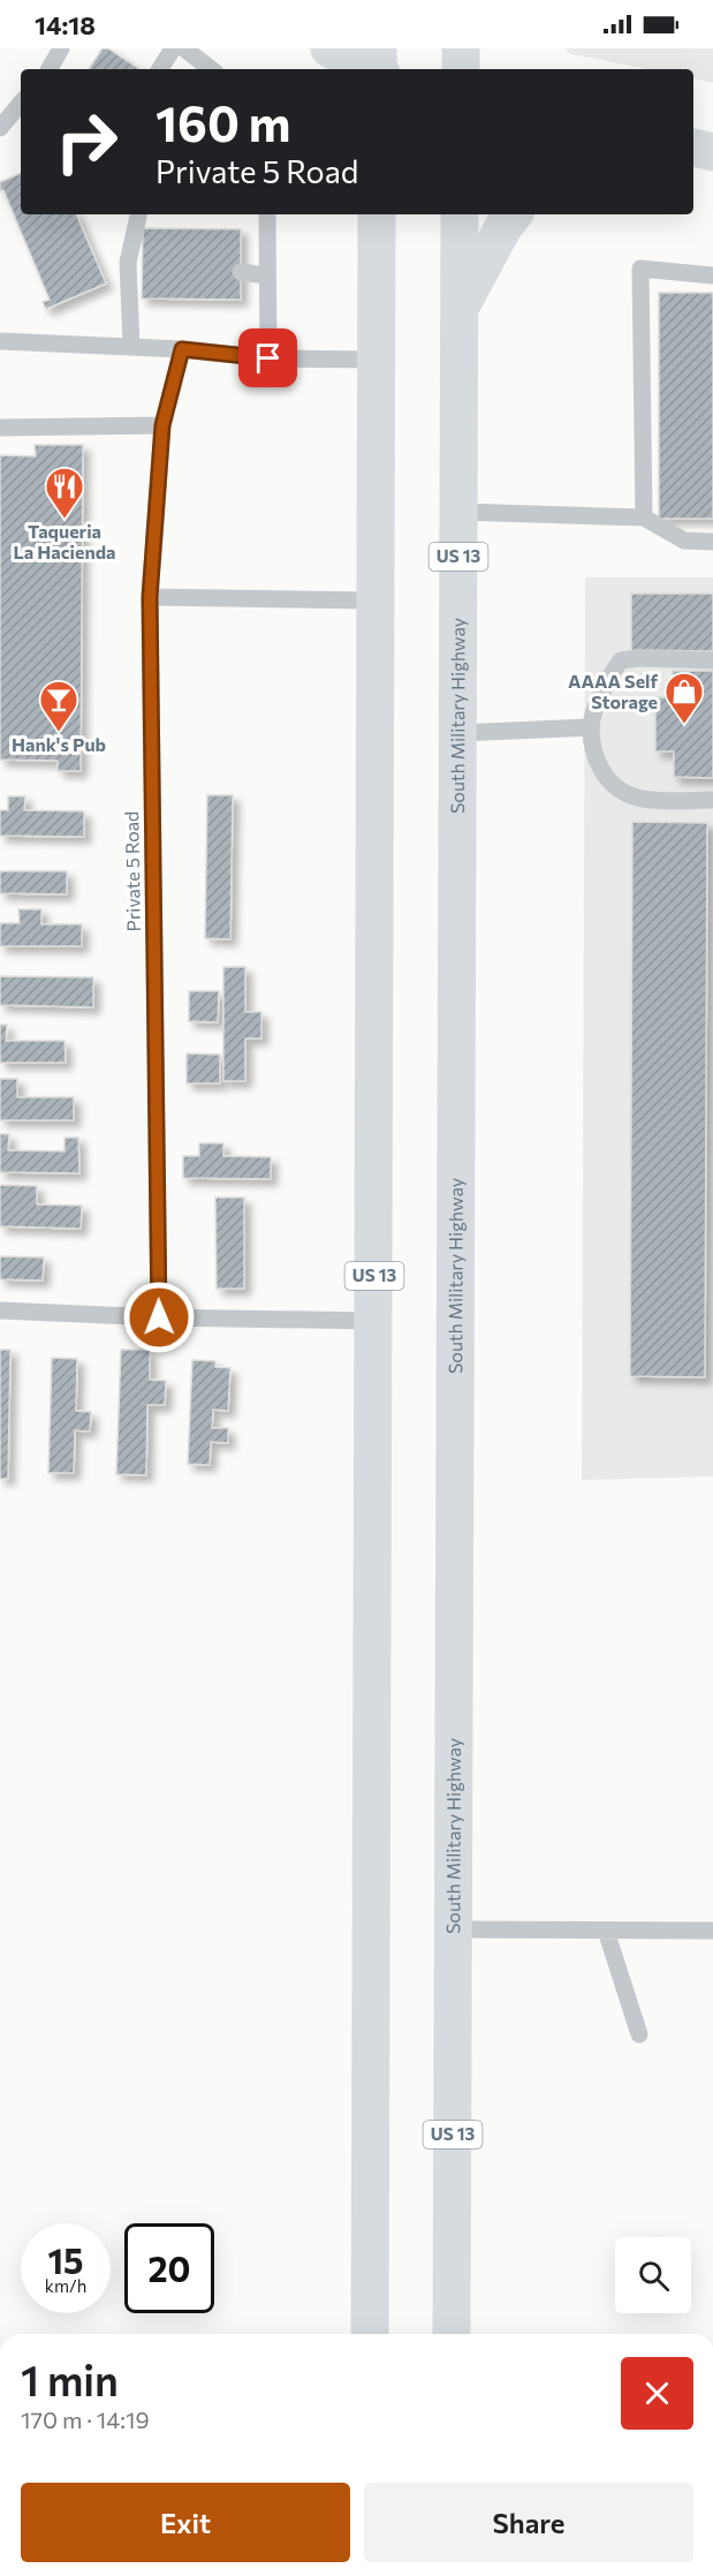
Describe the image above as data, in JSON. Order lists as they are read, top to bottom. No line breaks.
{"streets":{"main road":["US 13","South Military Highway"],"lane":["Private 5 Road"]},"places":{"restaurant":["Taqueria La Hacienda"],"shop":["AAAA Self Storage"],"bar":["Hank's Pub"]},"page":{"status":"14:18","turn":["160 m","Private 5 Road"],"speed":"15 km/h","limit":"20","heading":["1 min","170 m · 14:19"],"buttons":["Exit","Share"]}}
